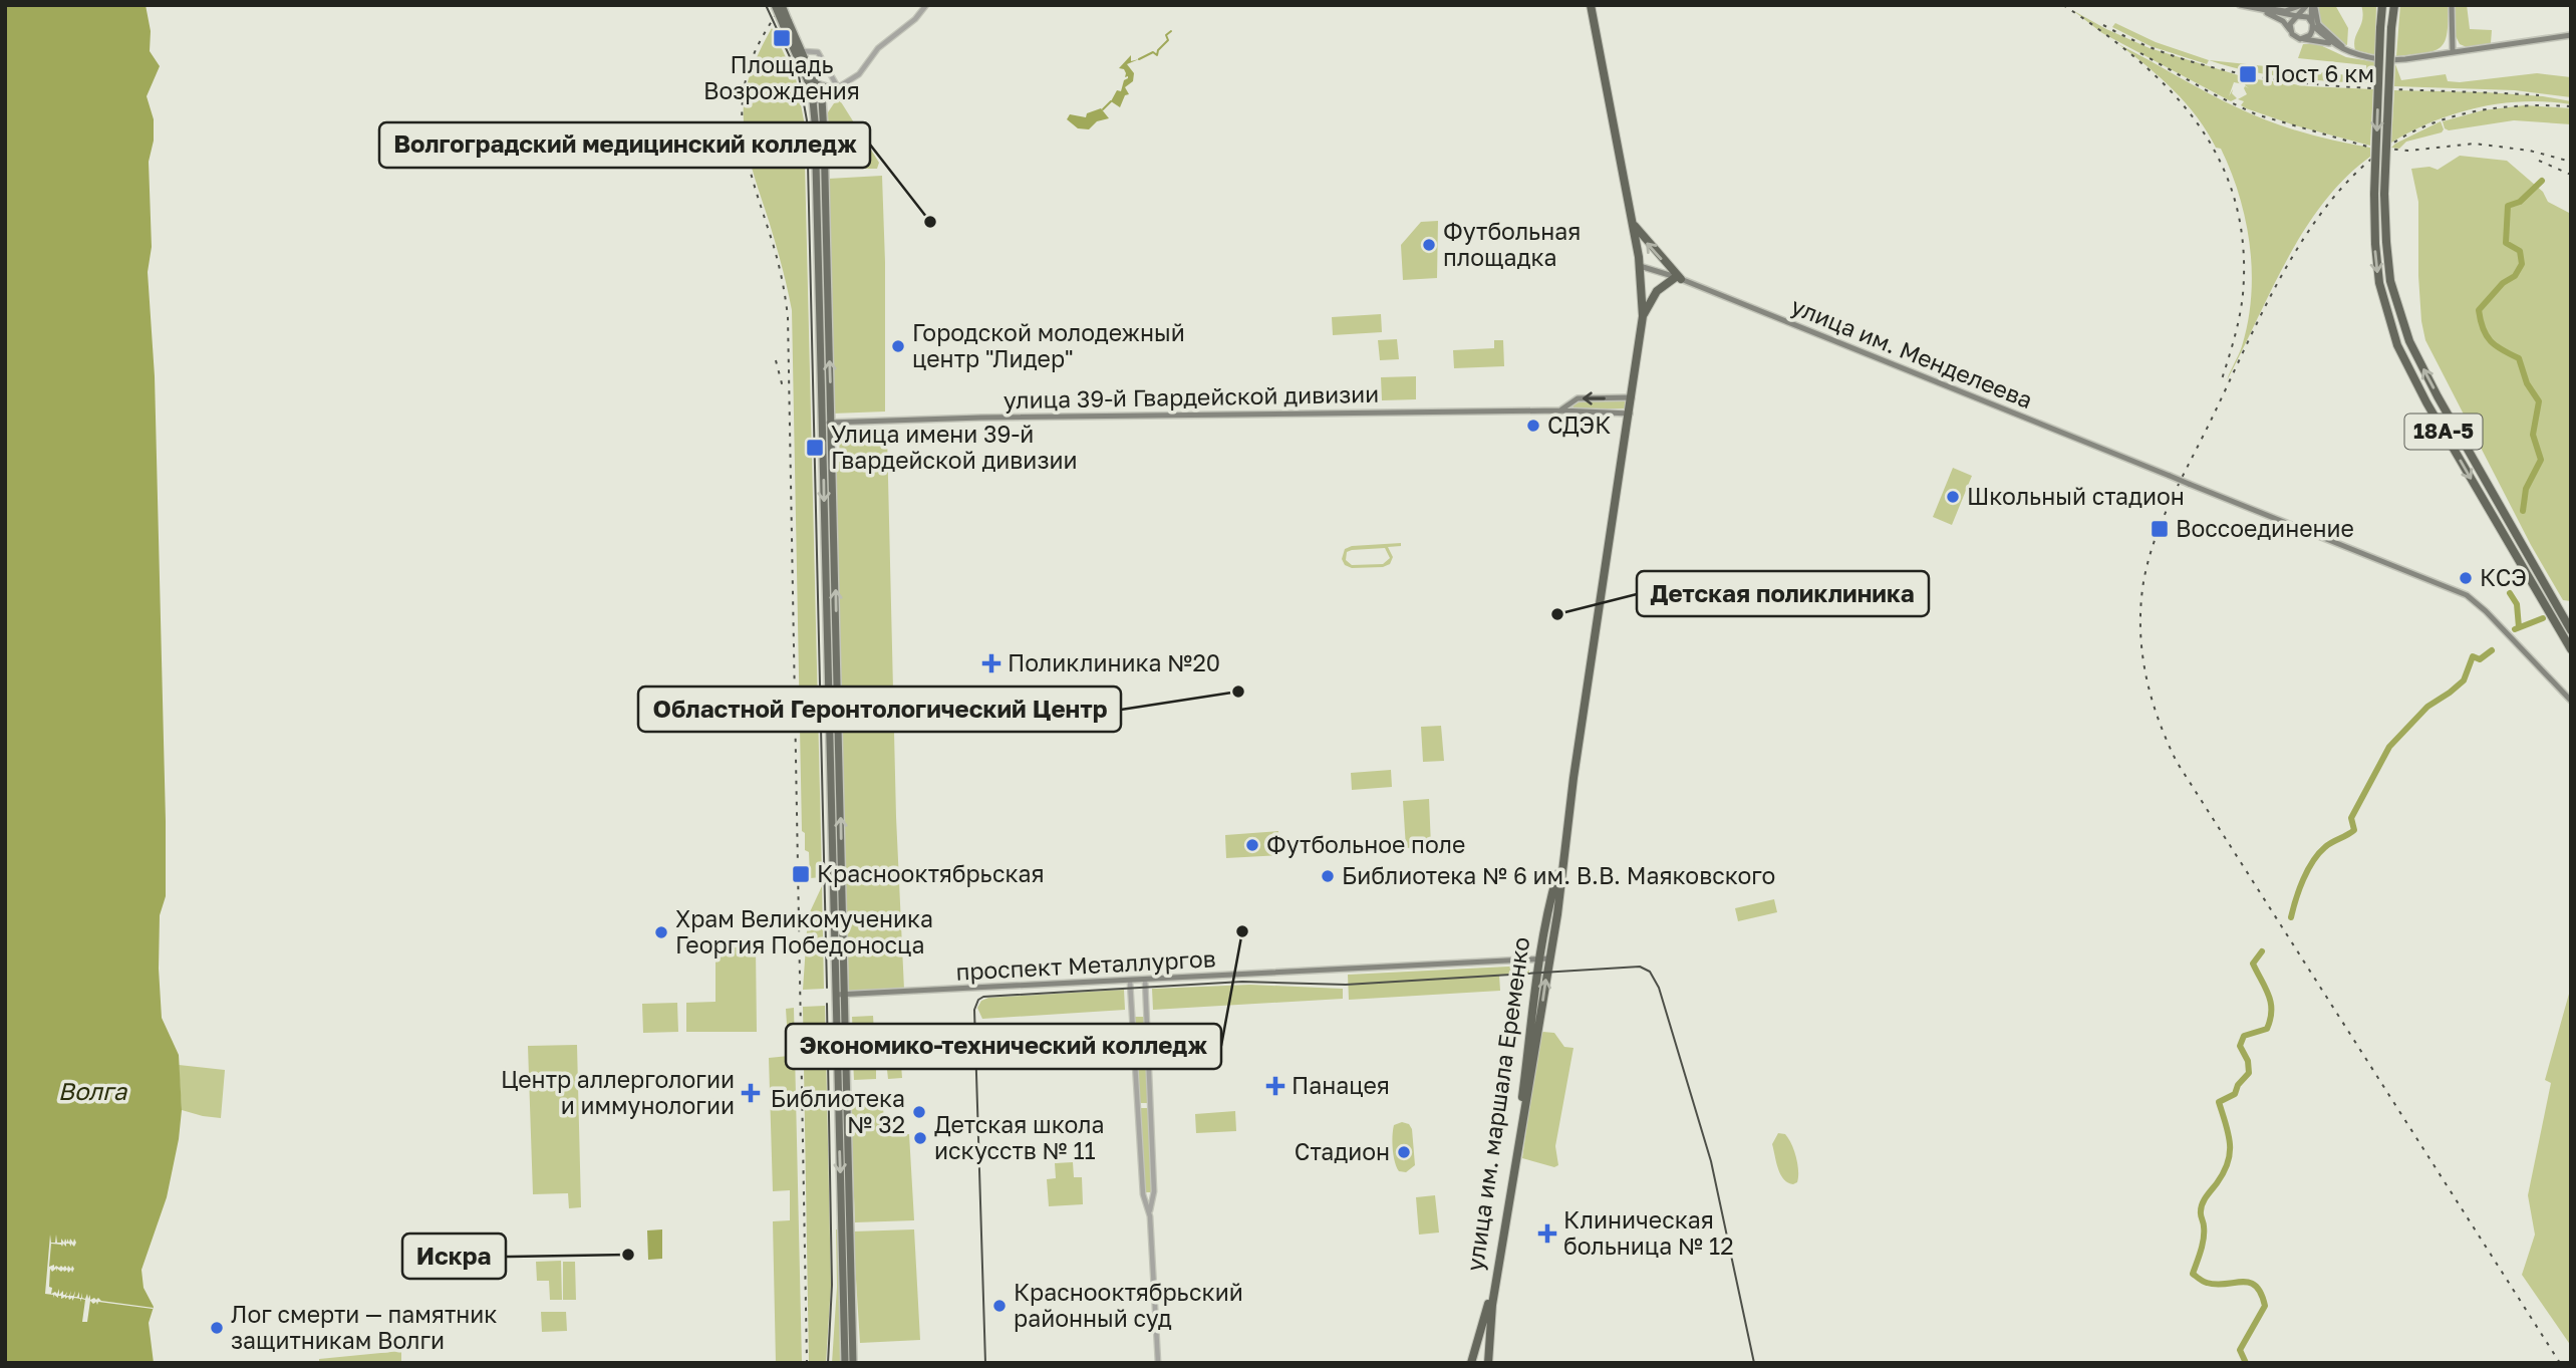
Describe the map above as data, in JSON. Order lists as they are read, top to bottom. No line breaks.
{"streets":{"highway":["18А-5","улица им. маршала Еременко"],"main road":["улица им. Менделеева","улица 39-й Гвардейской дивизии","проспект Металлургов"]},"crossings":[["улица им. Менделеева","улица им. маршала Еременко"],["улица 39-й Гвардейской дивизии","улица им. маршала Еременко"],["проспект Металлургов","улица им. маршала Еременко"]],"water":["Волга"],"places":{"transit":["Площадь Возрождения","Пост 6 км","Улица имени 39-й Гвардейской дивизии","Воссоединение","Краснооктябрьская"],"other":["Волгоградский медицинский колледж","Футбольная площадка","Городской молодежный центр \"Лидер\"","СДЭК","Школьный стадион","КСЭ","Детская поликлиника","Областной Геронтологический Центр","Футбольное поле","Библиотека № 6 им. В.В. Маяковского","Экономико-технический колледж","Храм Великомученика Георгия Победоносца","Библиотека № 32","Детская школа искусств № 11","Стадион","Искра","Краснооктябрьский районный суд","Лог смерти — памятник защитникам Волги"],"health":["Поликлиника №20","Панацея","Центр аллергологии и иммунологии","Клиническая больница № 12"]}}
